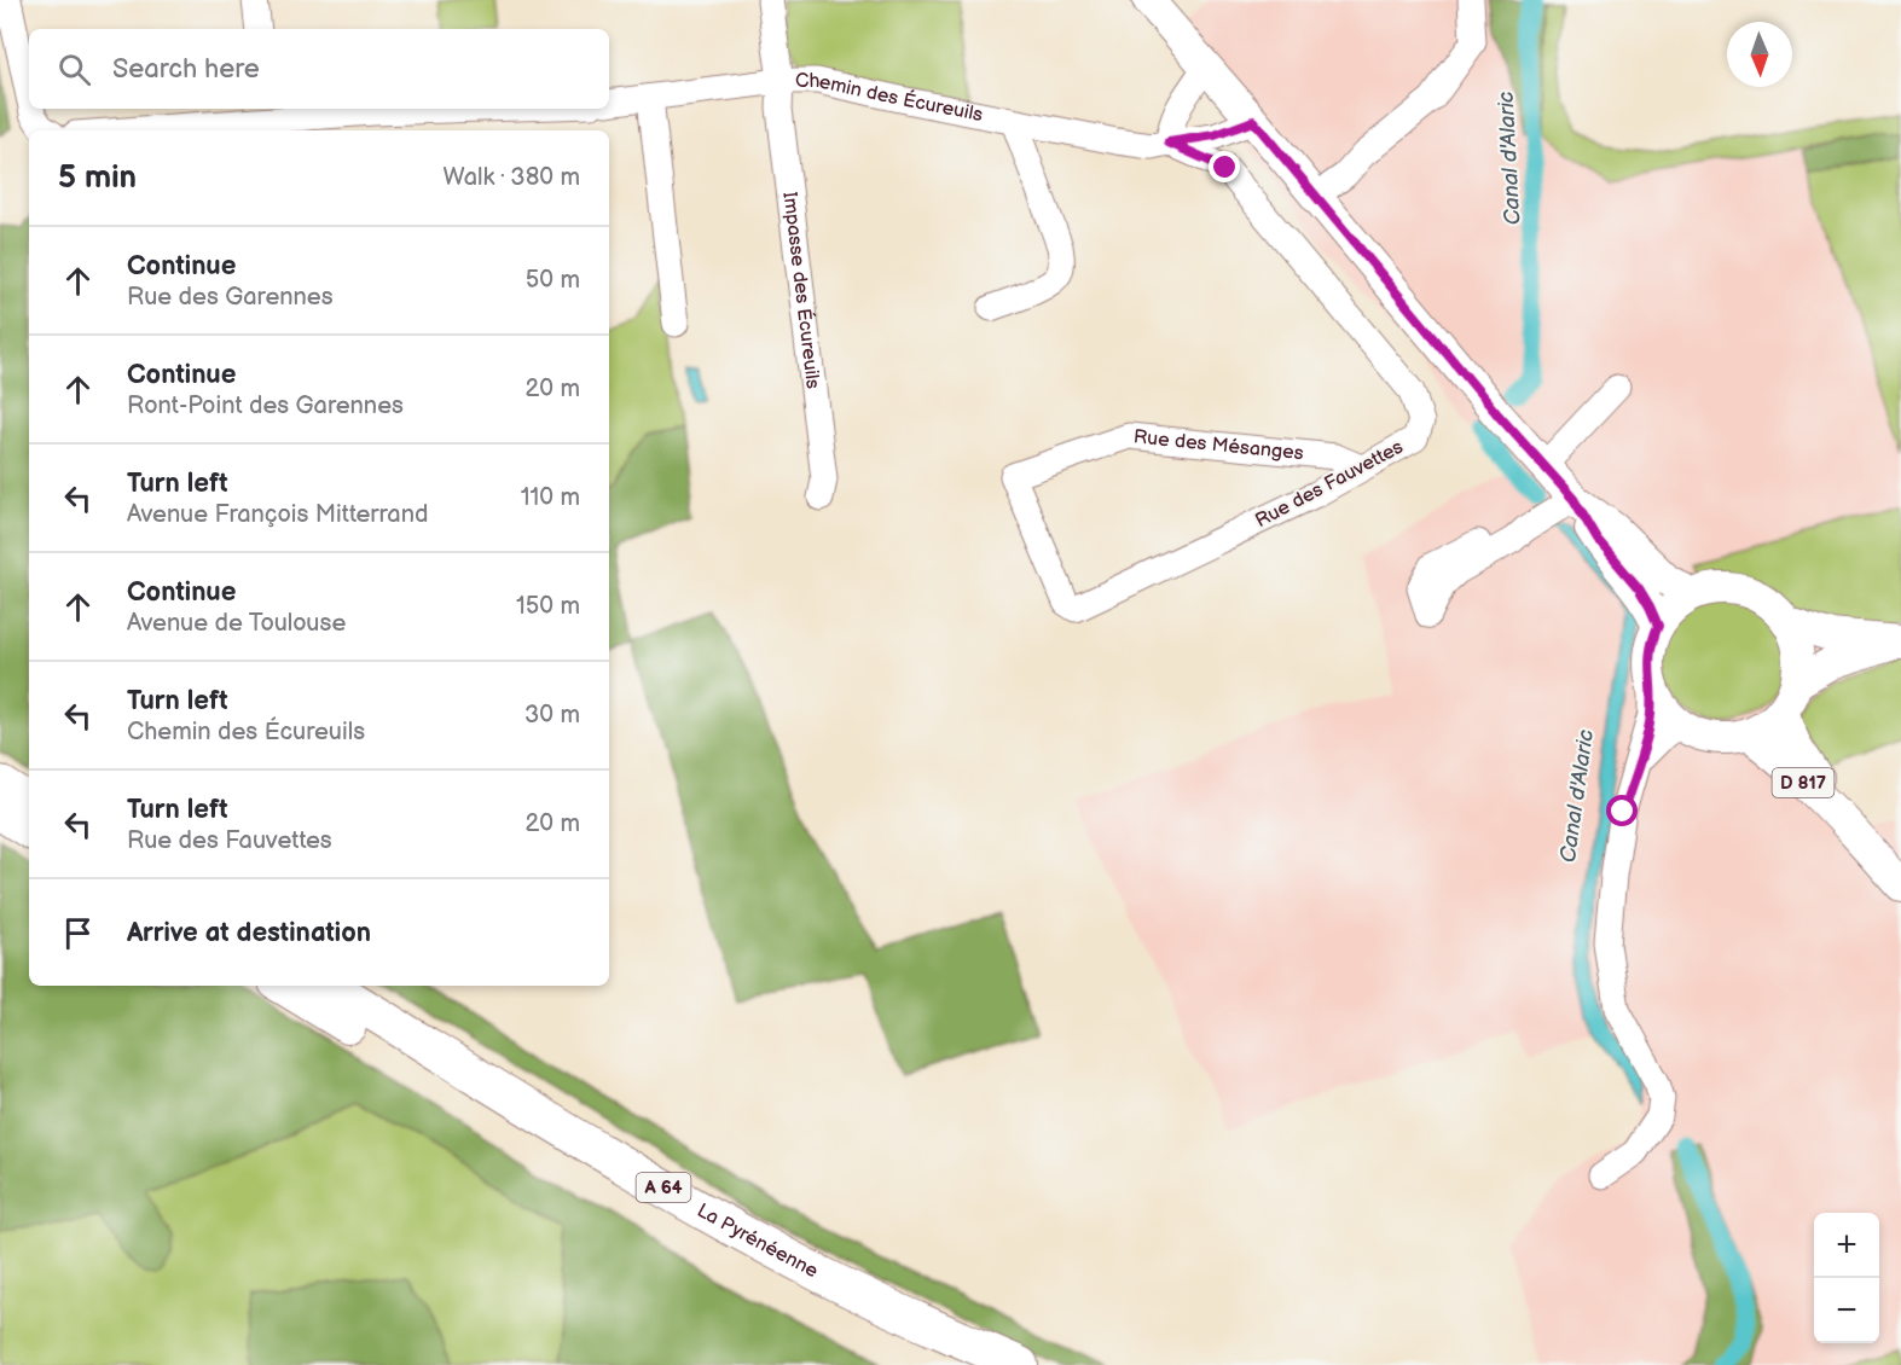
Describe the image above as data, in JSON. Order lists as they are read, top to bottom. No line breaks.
{"streets":{"highway":["A 64","La Pyrénéenne"],"main road":["D 817"],"street":["Chemin des Écureuils","Impasse des Écureuils","Rue des Mésanges","Rue des Fauvettes"]},"crossings":[["Chemin des Écureuils","Impasse des Écureuils"],["Chemin des Écureuils","Rue des Fauvettes"],["Rue des Mésanges","Rue des Fauvettes"]],"water":["Canal d'Alaric"],"north":"bottom","page":{"search":"Search here","heading":["5 min","Walk · 380 m"],"list":[["Continue","Rue des Garennes","50 m"],["Continue","Ront-Point des Garennes","20 m"],["Turn left","Avenue François Mitterrand","110 m"],["Continue","Avenue de Toulouse","150 m"],["Turn left","Chemin des Écureuils","30 m"],["Turn left","Rue des Fauvettes","20 m"],"Arrive at destination"],"map_buttons":["+","−"]}}
